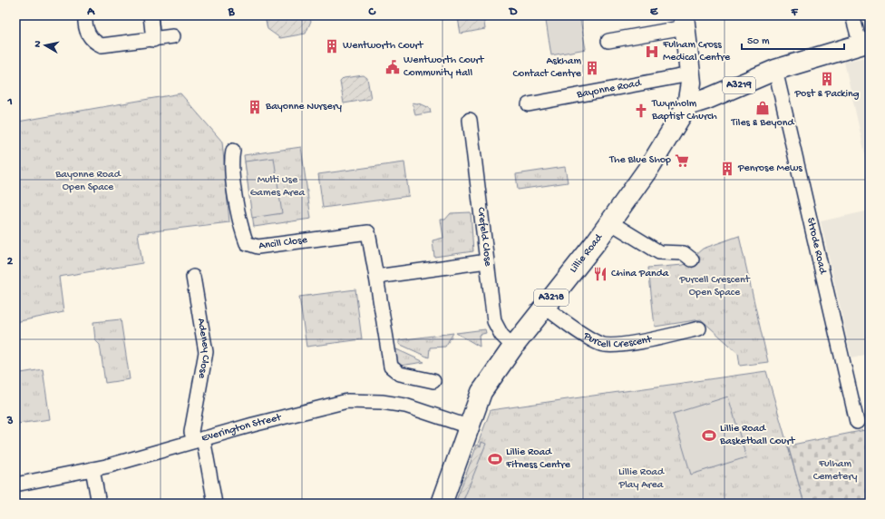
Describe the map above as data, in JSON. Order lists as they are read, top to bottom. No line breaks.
{"streets":{"main road":["A3219","Lillie Road","A3218"],"street":["Bayonne Road","Crefeld Close","Ancill Close","Strode Road","Purcell Crescent","Adeney Close","Everington Street"]},"crossings":[["A3219","Strode Road"],["A3219","Lillie Road"],["Bayonne Road","Lillie Road"],["Crefeld Close","Lillie Road"],["Lillie Road","Purcell Crescent"],["Lillie Road","Everington Street"],["Adeney Close","Everington Street"]],"parks":["Bayonne Road Open Space","Multi Use Games Area","Purcell Crescent Open Space","Fulham Cemetery","Lillie Road Play Area"],"places":{"building":["Wentworth Court","Askham Contact Centre","Post & Packing","Bayonne Nursery","Penrose Mews"],"hospital":["Fulham Cross Medical Centre"],"public building":["Wentworth Court Community Hall"],"shop":["Tiles & Beyond"],"church":["Twynholm Baptist Church"],"supermarket":["The Blue Shop"],"restaurant":["China Panda"],"sports":["Lillie Road Basketball Court","Lillie Road Fitness Centre"]},"scale_bar":"50 m","north":"left","grid":{"columns":["A","B","C","D","E","F"],"rows":["1","2","3"]}}
